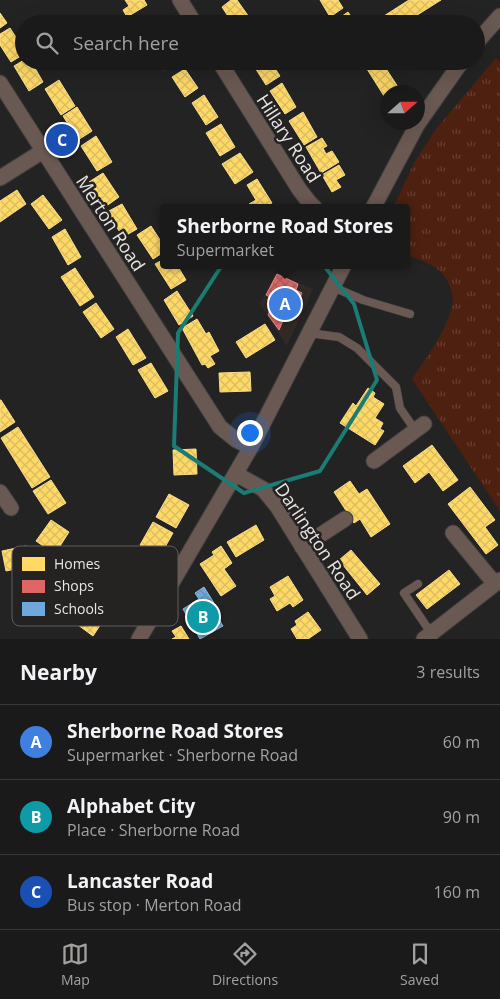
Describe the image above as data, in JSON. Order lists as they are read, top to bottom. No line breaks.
{"streets":{"street":["Hillary Road","Merton Road","Darlington Road"]},"legend":["Homes","Shops","Schools"],"north":"right","page":{"search":"Search here","pins":["C","A","B"],"popup":["Sherborne Road Stores","Supermarket"],"heading":["Nearby","3 results"],"list":[{"mark":"A","name":"Sherborne Road Stores","note":"Supermarket · Sherborne Road","value":"60 m"},{"mark":"B","name":"Alphabet City","note":"Place · Sherborne Road","value":"90 m"},{"mark":"C","name":"Lancaster Road","note":"Bus stop · Merton Road","value":"160 m"}],"nav":["Map","Directions","Saved"]}}
